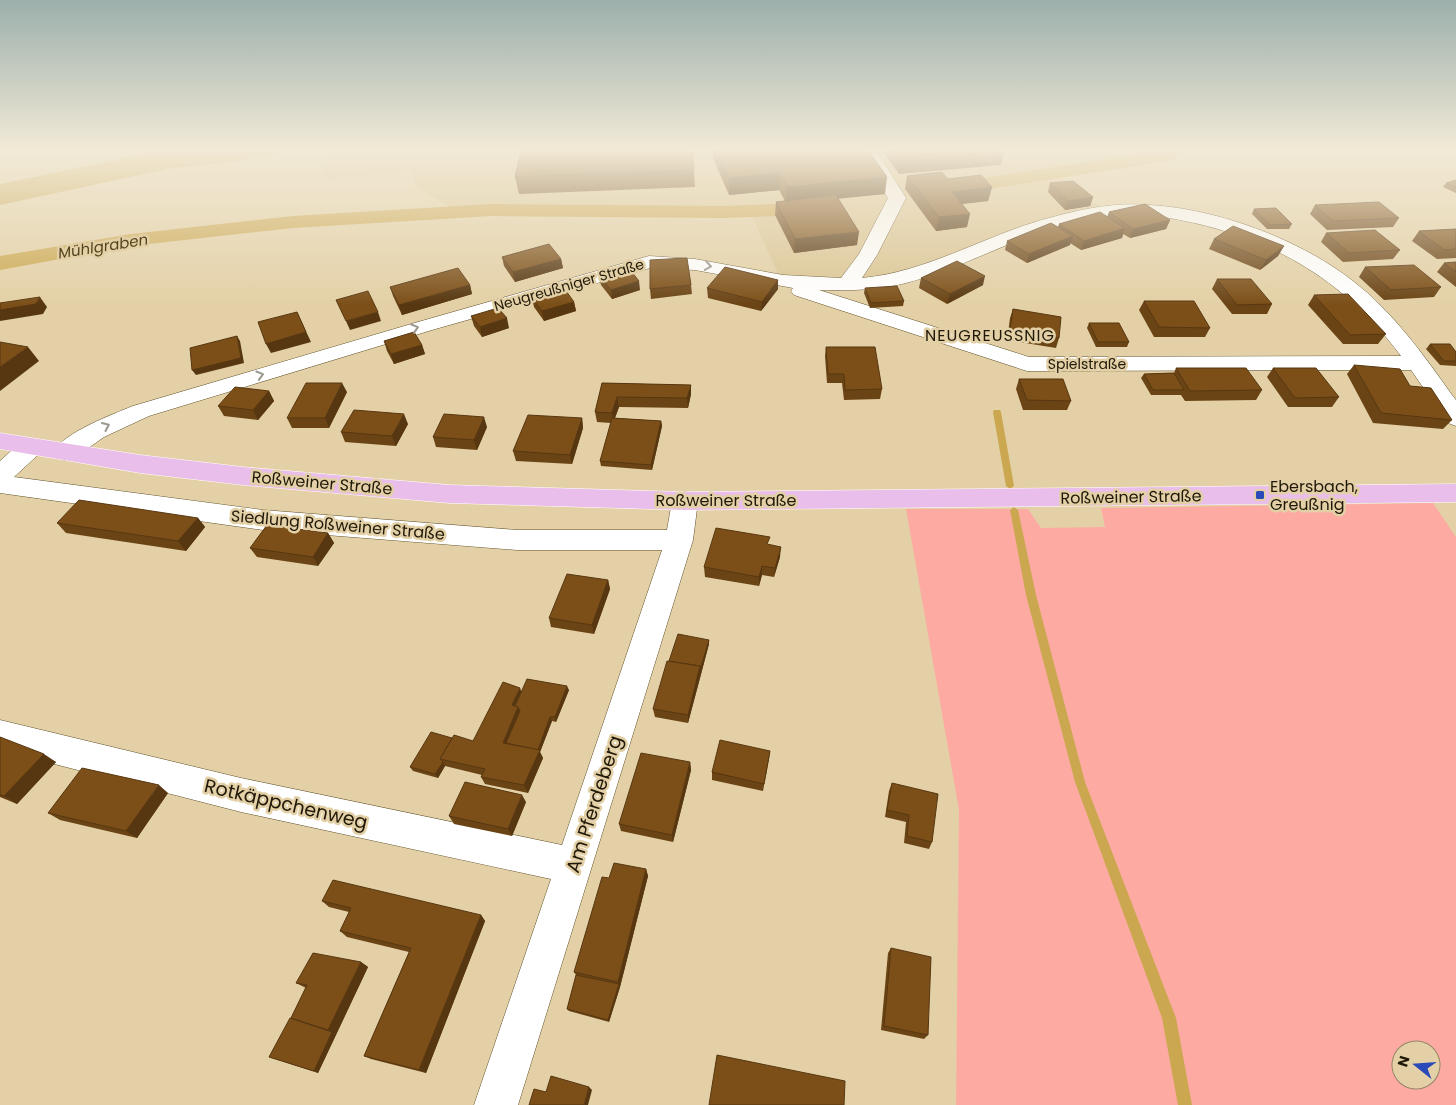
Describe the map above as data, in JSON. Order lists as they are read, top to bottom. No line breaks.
{"streets":{"main road":["Roßweiner Straße"],"street":["Neugreußniger Straße","Spielstraße","Siedlung Roßweiner Straße","Rotkäppchenweg","Am Pferdeberg"]},"crossings":[["Neugreußniger Straße","Spielstraße"],["Neugreußniger Straße","Roßweiner Straße"],["Roßweiner Straße","Am Pferdeberg"],["Siedlung Roßweiner Straße","Am Pferdeberg"],["Rotkäppchenweg","Am Pferdeberg"]],"one_way":["Neugreußniger Straße"],"districts":["NEUGREUSSNIG"],"water":["Mühlgraben"],"places":{"transit":["Ebersbach, Greußnig"]},"north":"left"}
